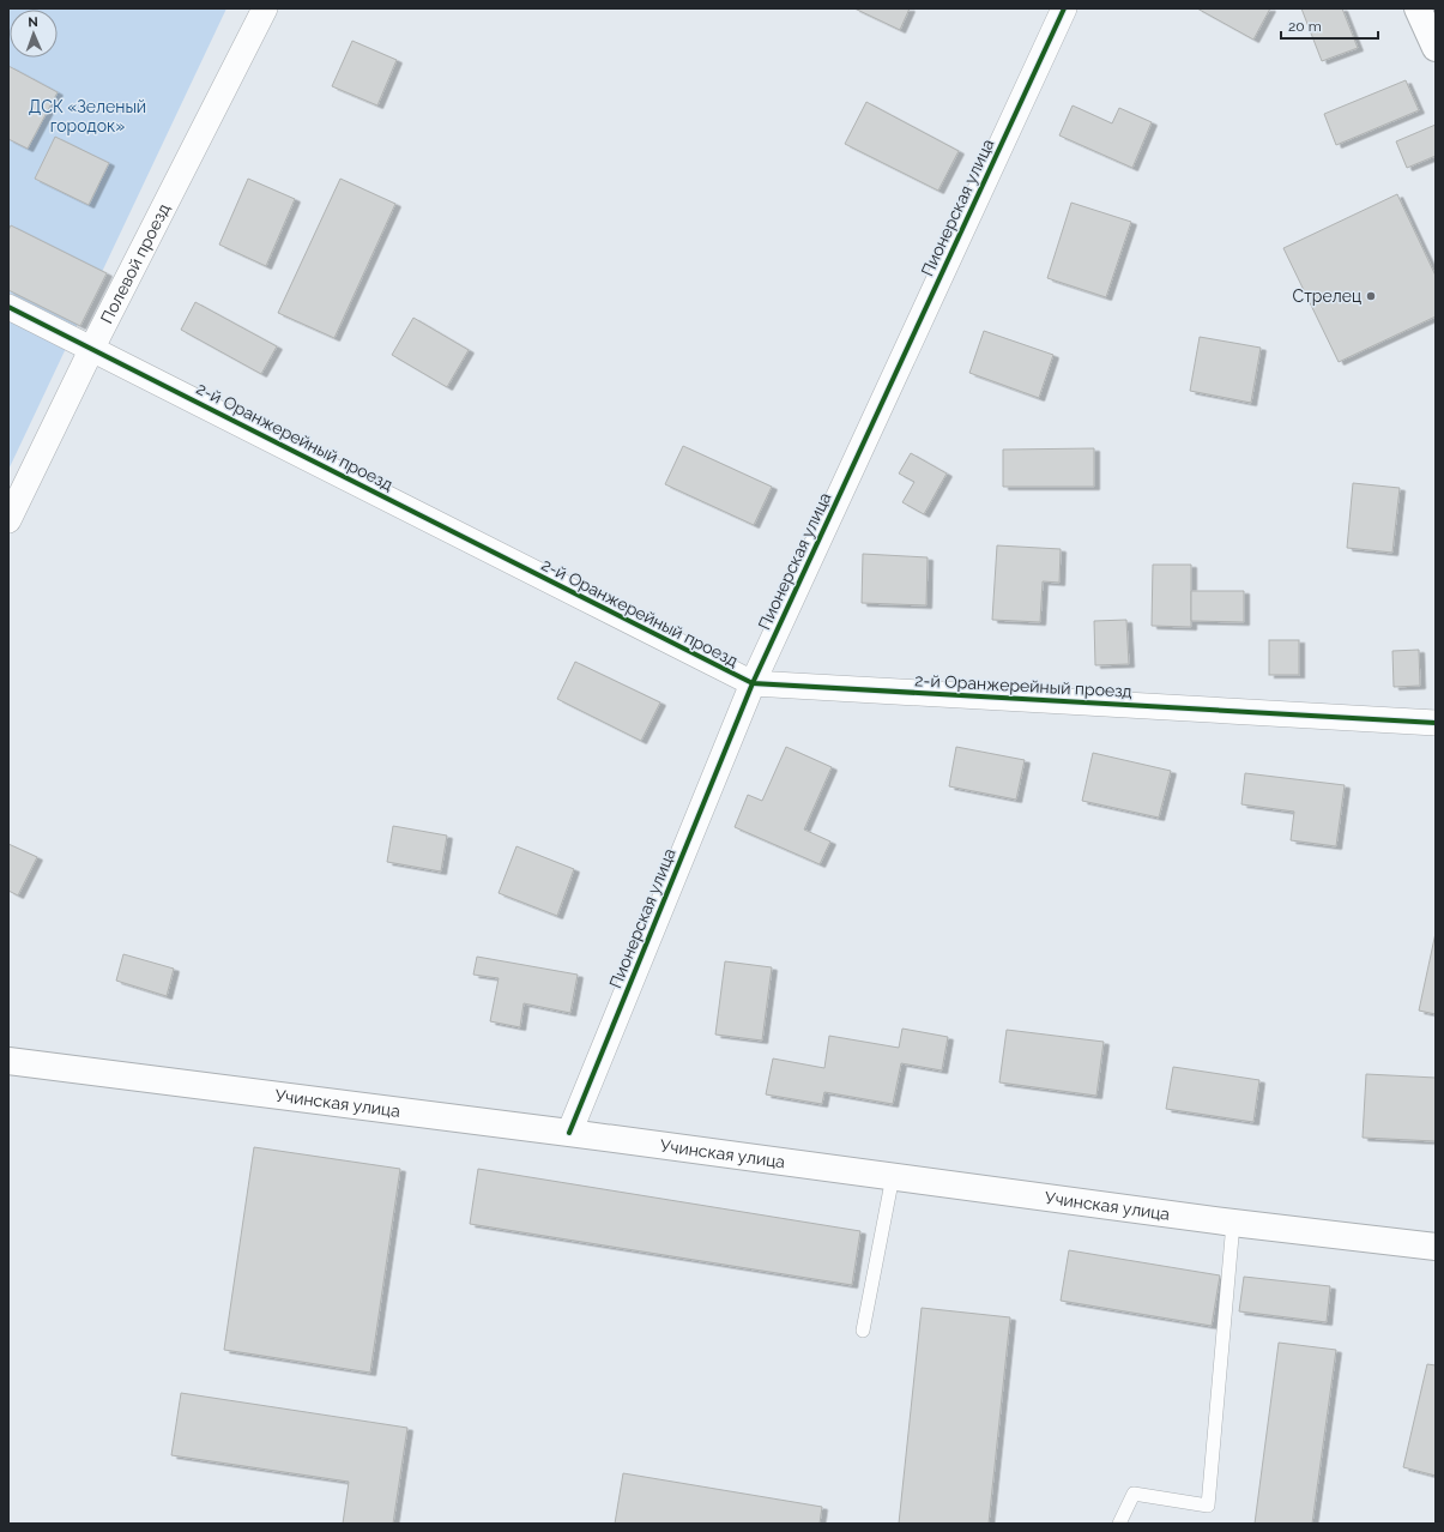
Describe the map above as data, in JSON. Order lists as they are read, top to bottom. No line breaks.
{"streets":{"main road":["Учинская улица"],"street":["Пионерская улица","Полевой проезд","2-й Оранжерейный проезд"]},"crossings":[["Пионерская улица","2-й Оранжерейный проезд"],["Пионерская улица","Учинская улица"],["Полевой проезд","2-й Оранжерейный проезд"]],"parks":["ДСК «Зеленый городок»"],"places":["Стрелец"],"scale_bar":"20 m","north":"top"}
